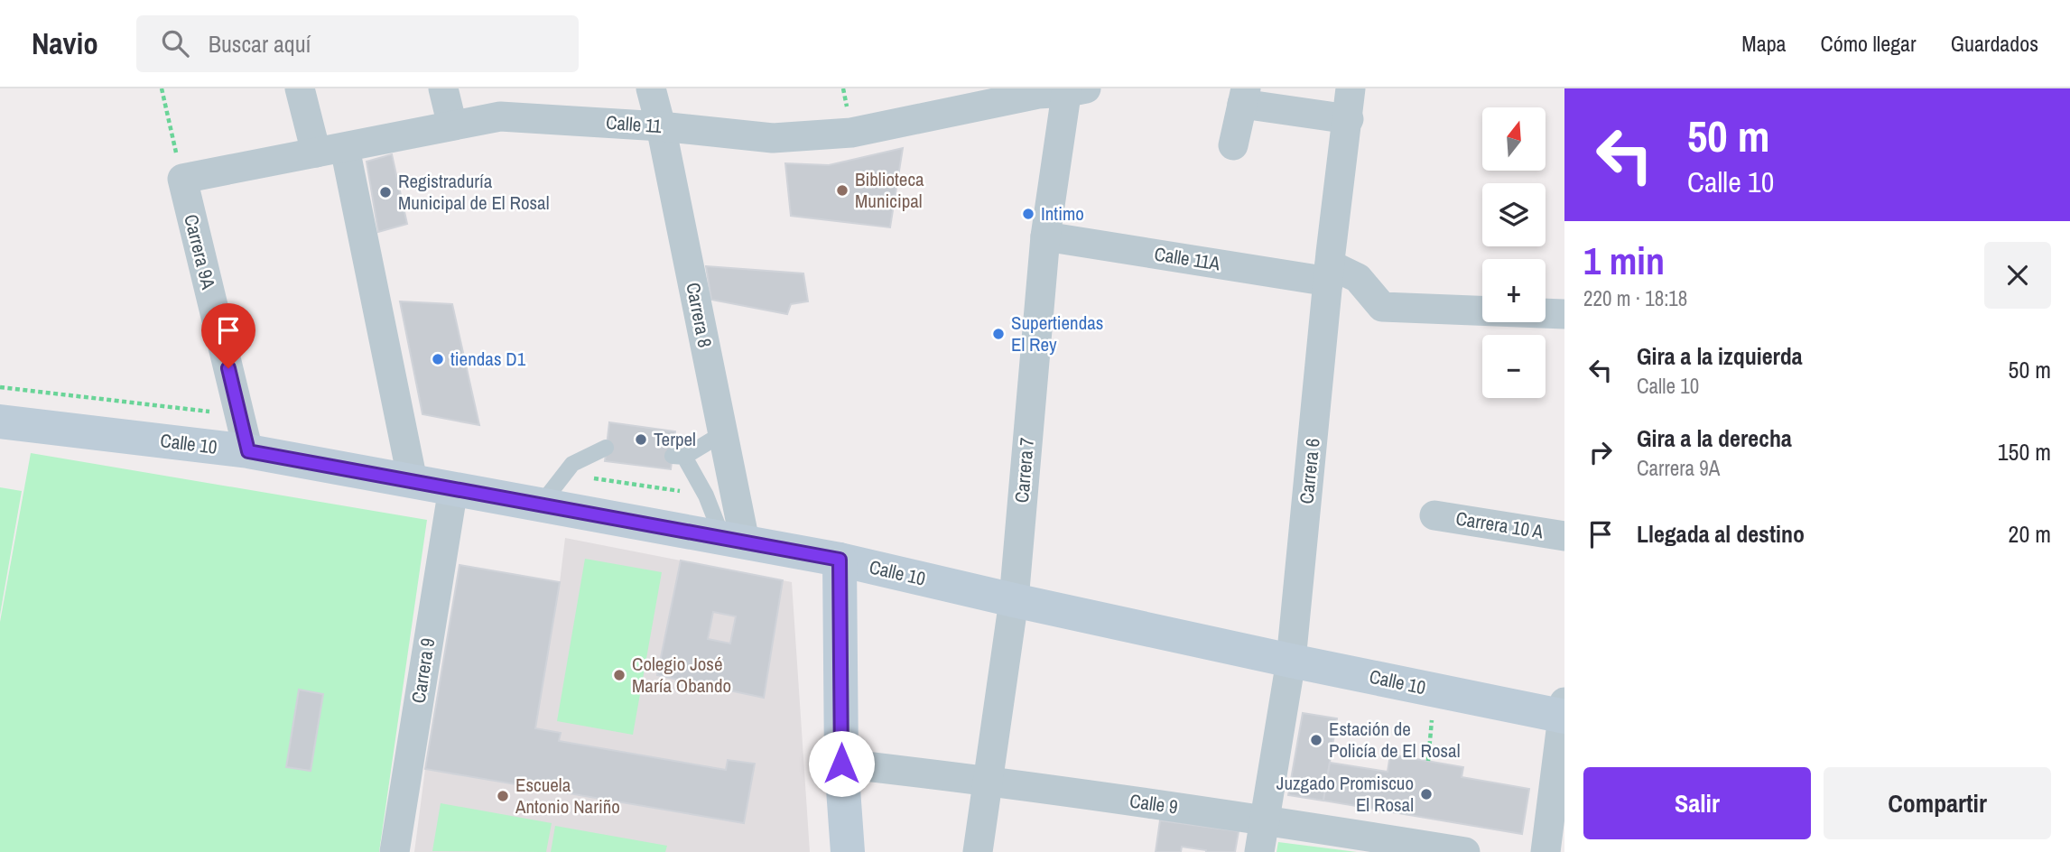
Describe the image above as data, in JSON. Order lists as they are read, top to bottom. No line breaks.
{"streets":{"street":["Calle 11","Carrera 9A","Calle 11A","Carrera 8","Calle 10","Carrera 7","Carrera 6","Carrera 10 A","Carrera 9","Calle 9"]},"crossings":[["Calle 11","Carrera 9A"],["Calle 11","Carrera 8"],["Calle 11","Carrera 7"],["Carrera 9A","Calle 10"],["Calle 11A","Carrera 7"],["Calle 11A","Carrera 6"],["Carrera 8","Calle 10"],["Calle 10","Carrera 7"],["Calle 10","Carrera 6"],["Calle 10","Carrera 9"],["Carrera 7","Calle 9"],["Carrera 6","Calle 9"]],"places":["Biblioteca Municipal","Registraduría Municipal de El Rosal","Intimo","Supertiendas El Rey","tiendas D1","Terpel","Colegio José María Obando","Estación de Policía de El Rosal","Juzgado Promiscuo El Rosal","Escuela Antonio Nariño"],"north":"top","page":{"header":"Navio","search":"Buscar aquí","nav":["Mapa","Cómo llegar","Guardados"],"turn":["50 m","Calle 10"],"map_buttons":["+","−"],"heading":["1 min","220 m · 18:18"],"list":[{"name":"Gira a la izquierda","note":"Calle 10","value":"50 m"},{"name":"Gira a la derecha","note":"Carrera 9A","value":"150 m"},{"name":"Llegada al destino","value":"20 m"}],"buttons":["Salir","Compartir"]}}
